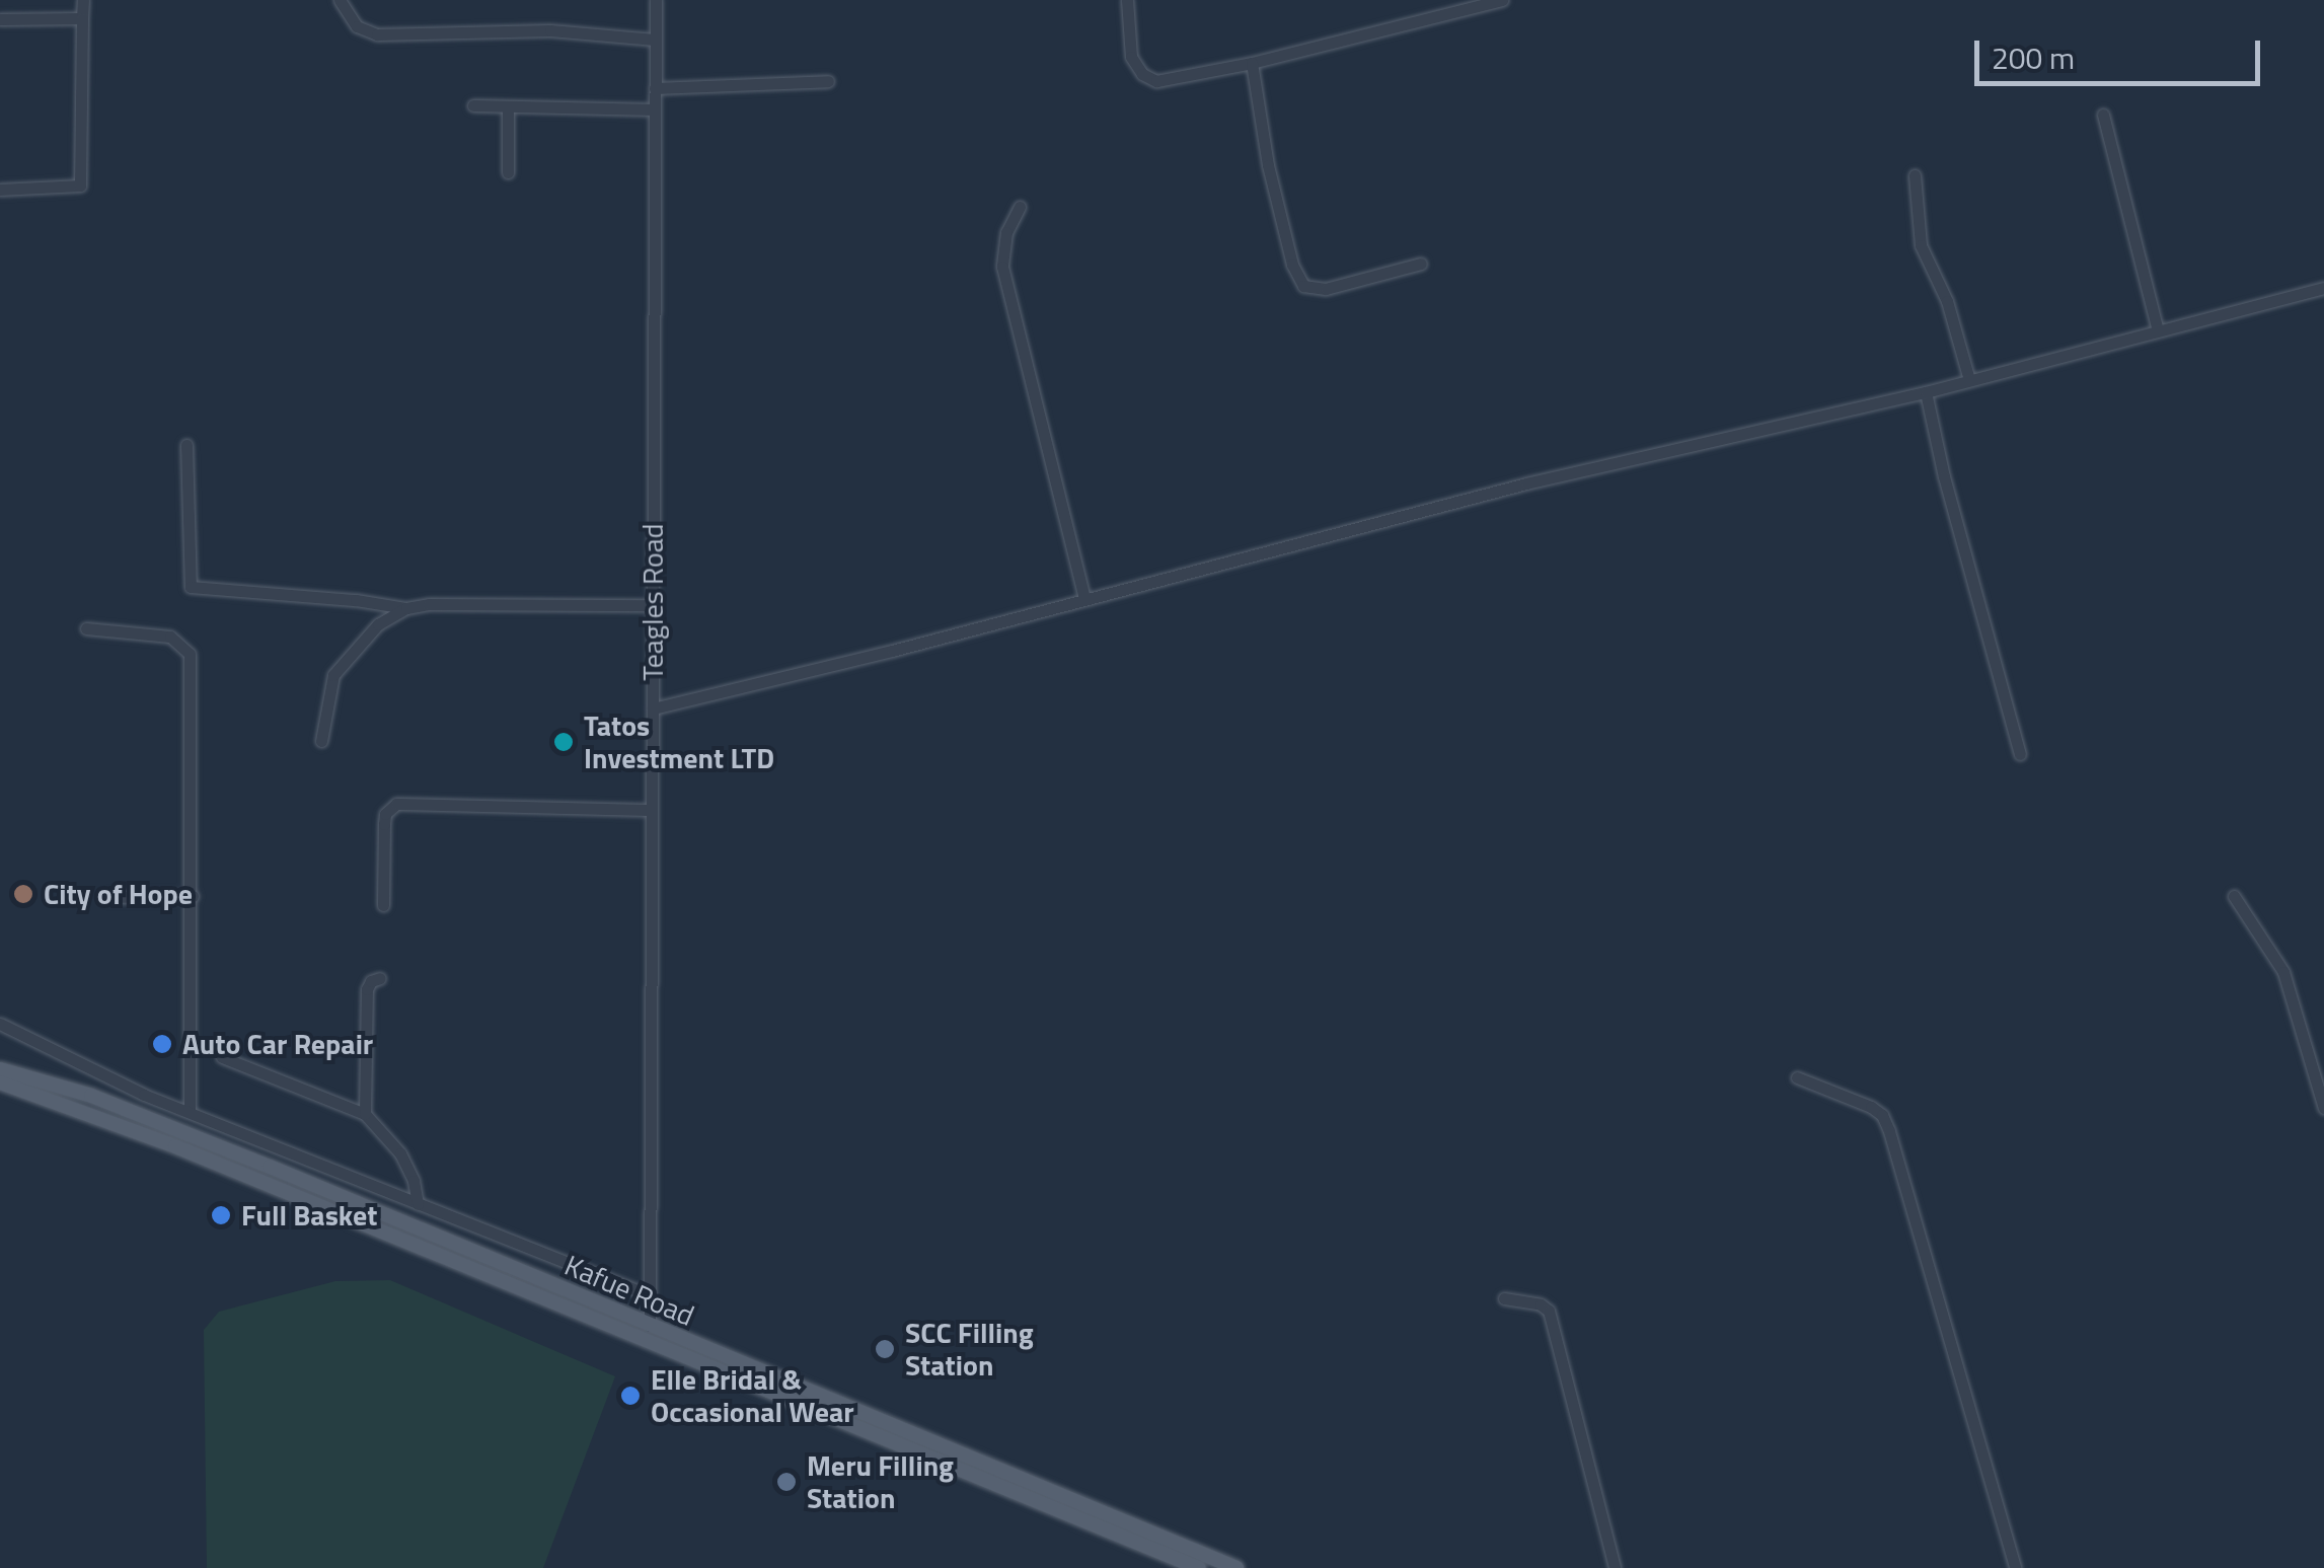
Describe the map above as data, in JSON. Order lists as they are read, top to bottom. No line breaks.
{"streets":{"main road":["Kafue Road"],"street":["Teagles Road"]},"crossings":[["Teagles Road","Kafue Road"]],"places":["Tatos Investment LTD","City of Hope","Auto Car Repair","Full Basket","SCC Filling Station","Elle Bridal & Occasional Wear","Meru Filling Station"],"scale_bar":"200 m"}
